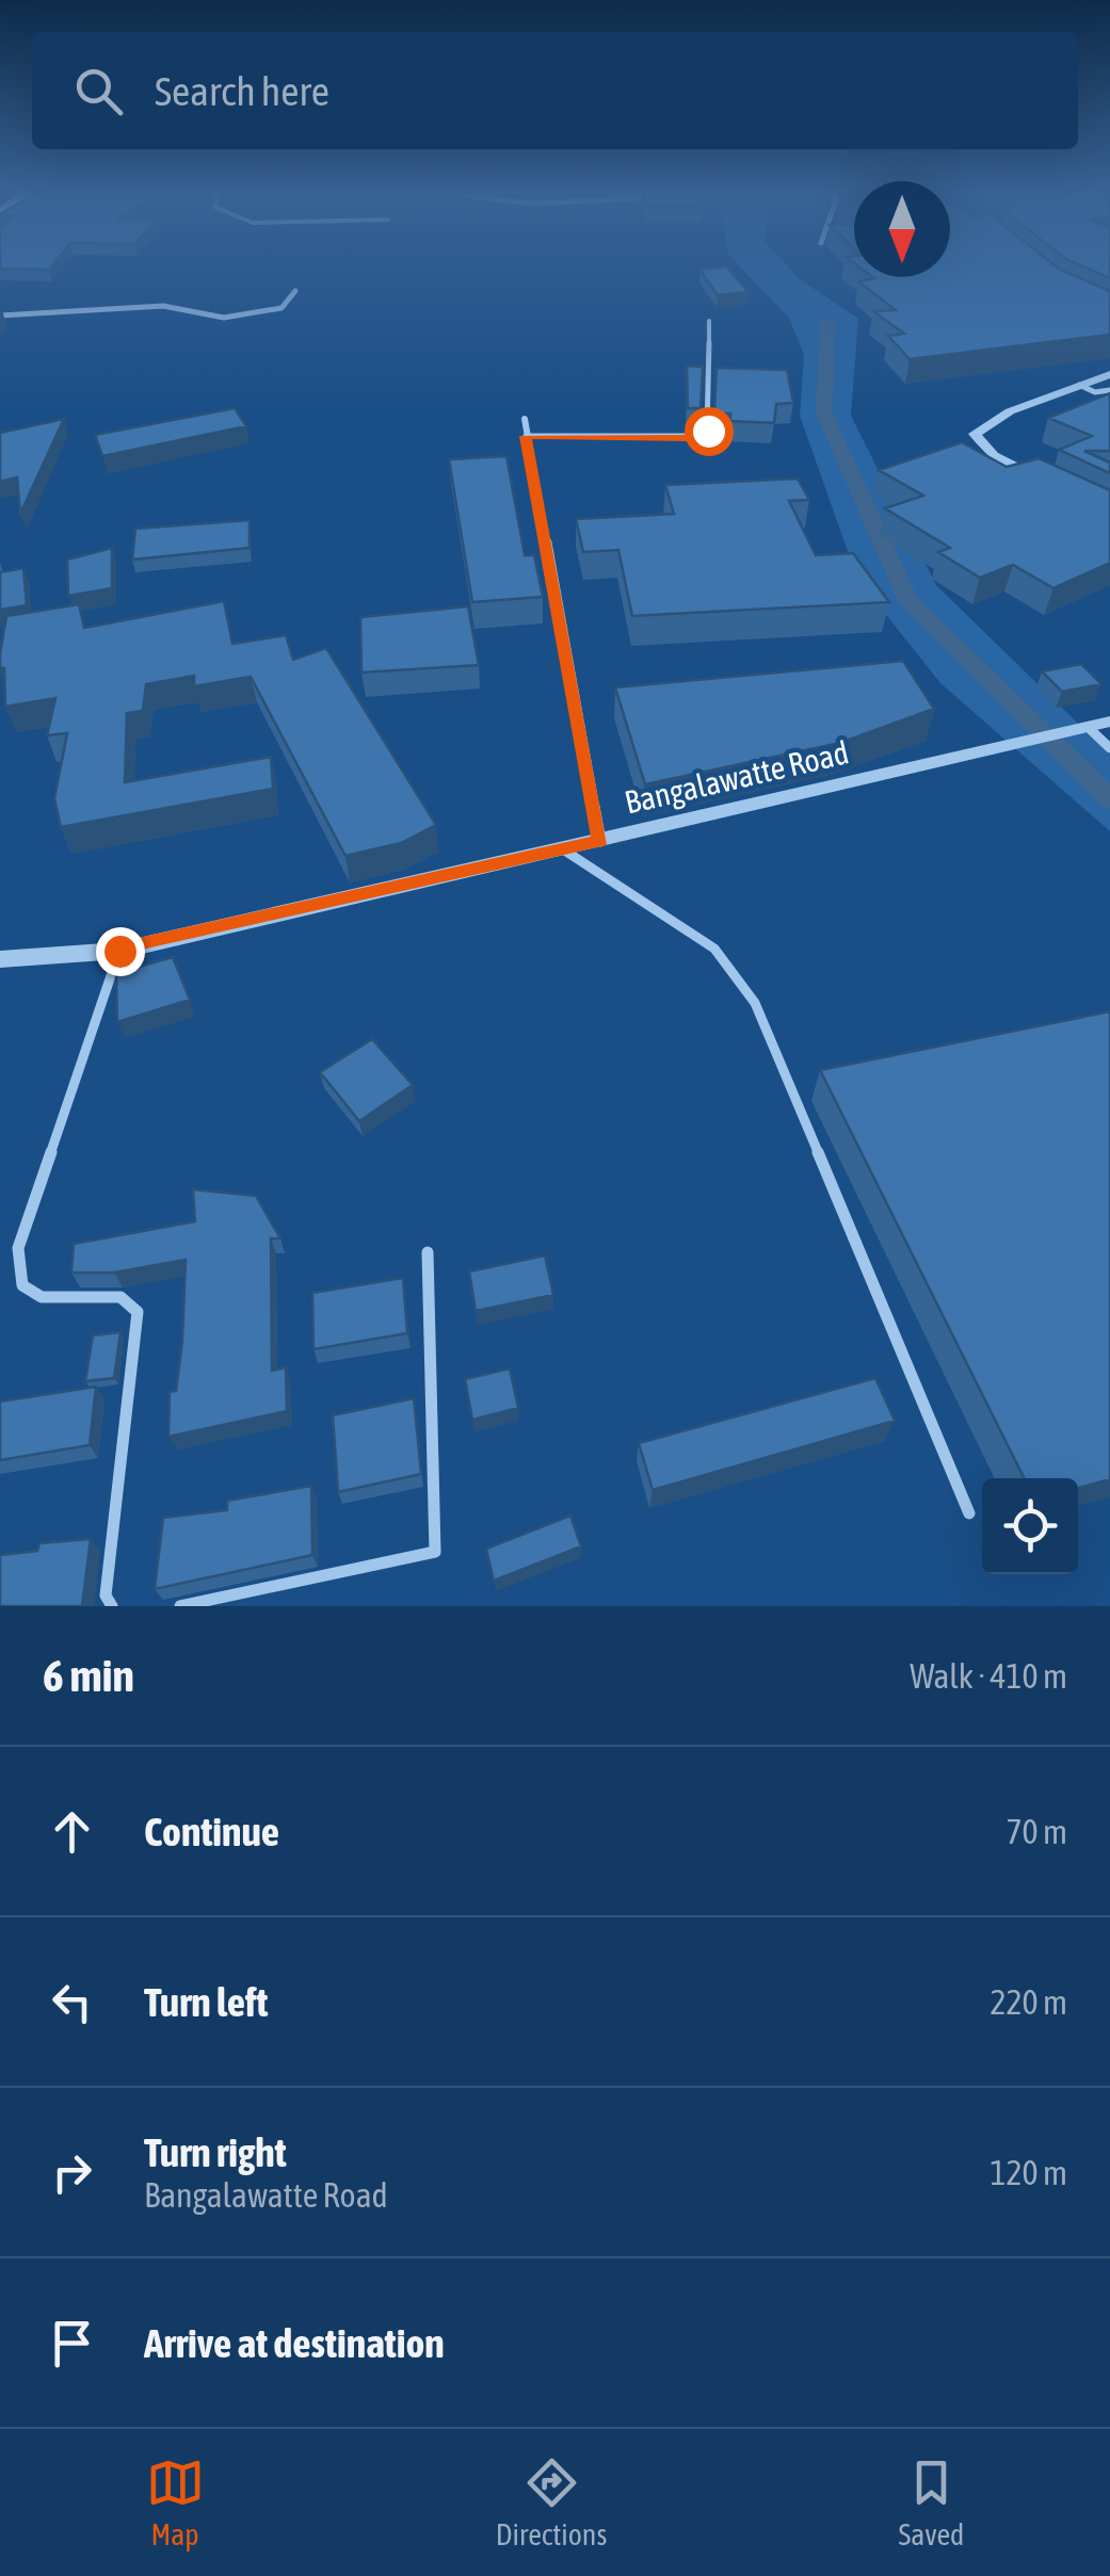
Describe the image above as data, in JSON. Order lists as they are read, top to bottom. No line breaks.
{"streets":{"street":["Bangalawatte Road"]},"north":"bottom","page":{"search":"Search here","heading":["6 min","Walk · 410 m"],"list":[["Continue","70 m"],["Turn left","220 m"],["Turn right","Bangalawatte Road","120 m"],"Arrive at destination"],"nav":["Map","Directions","Saved"]}}
